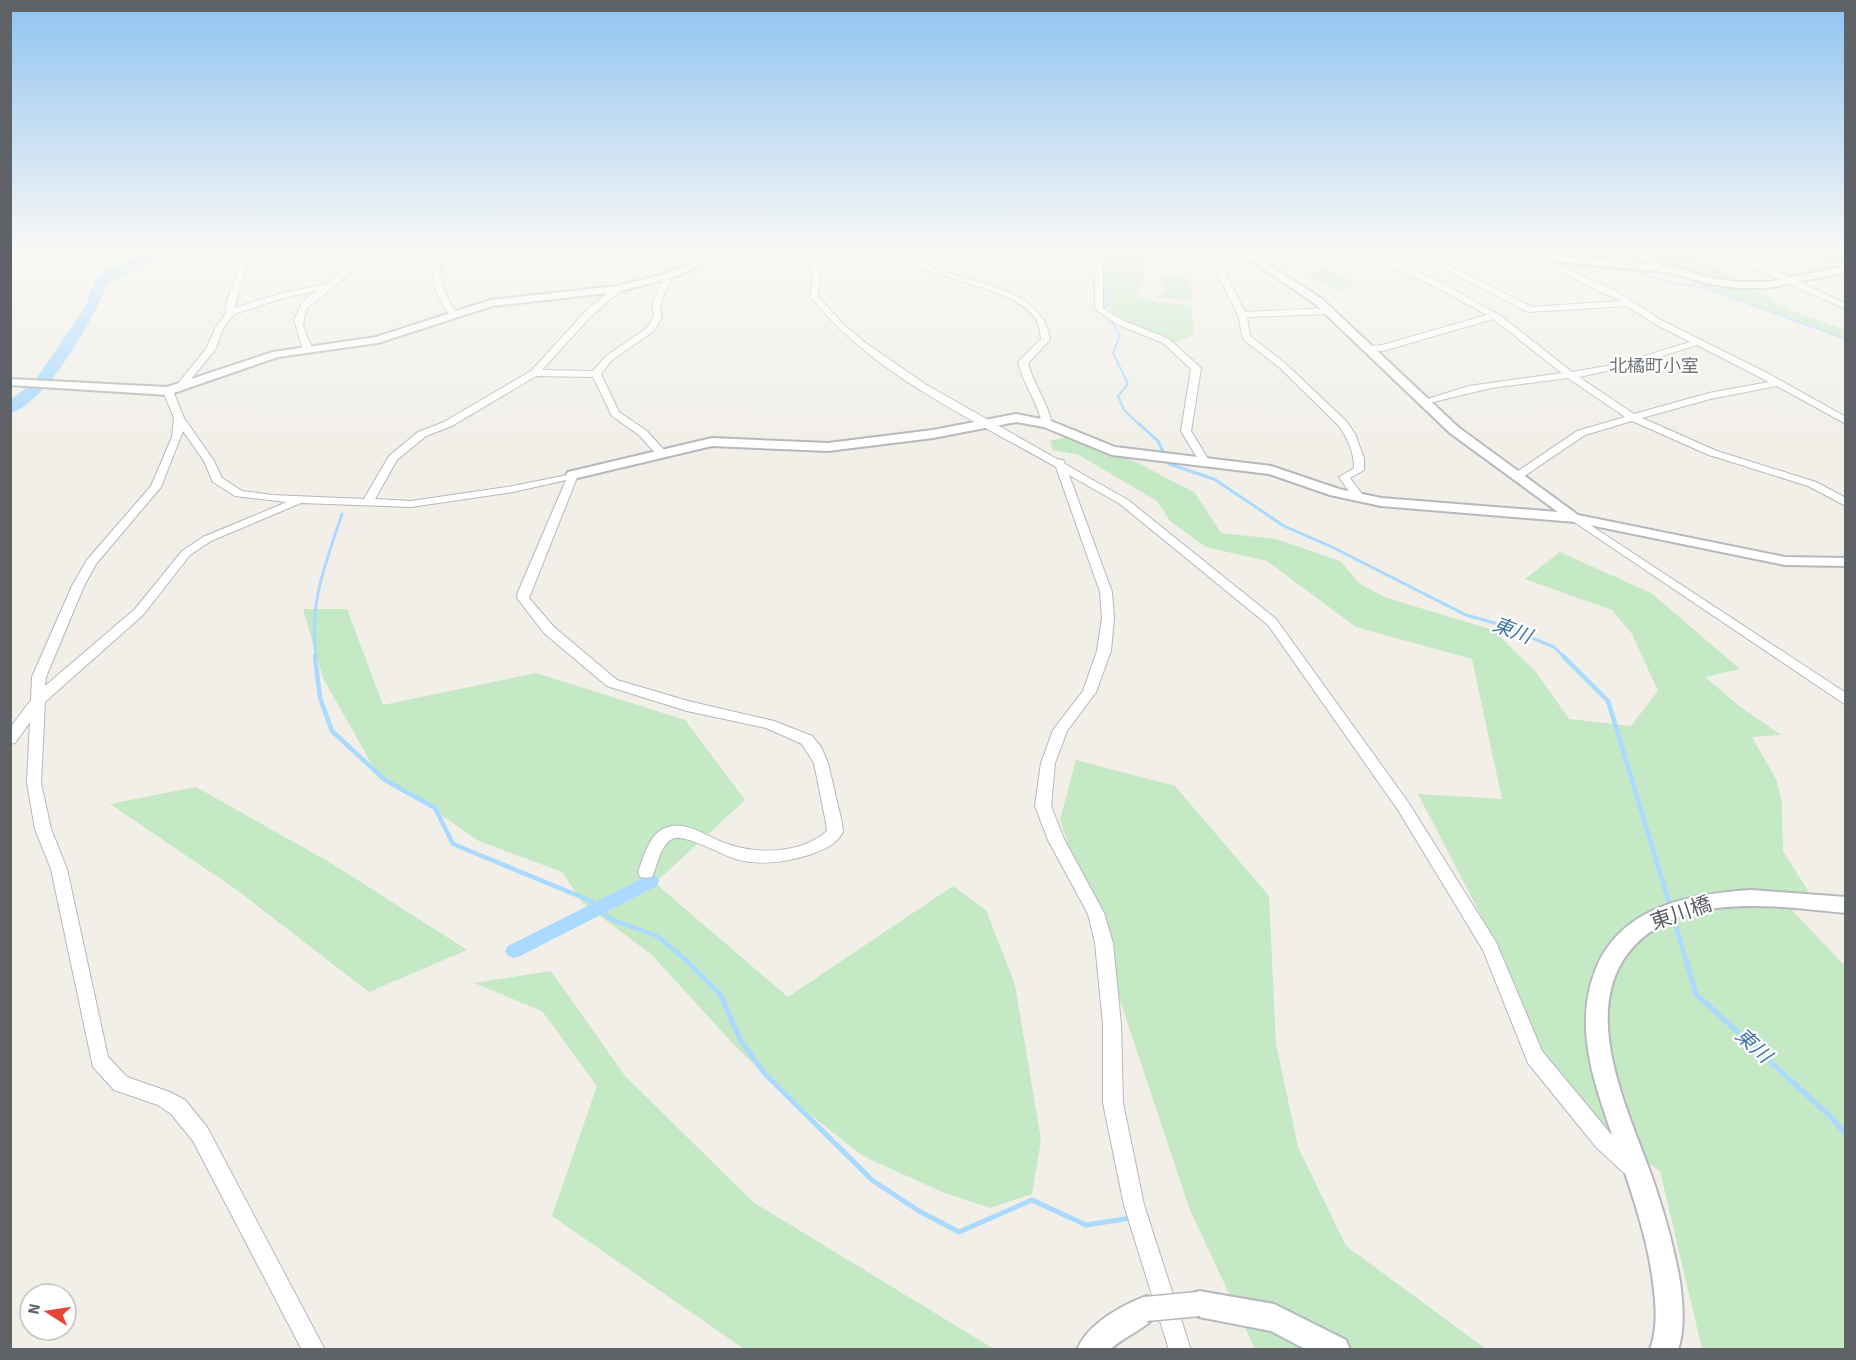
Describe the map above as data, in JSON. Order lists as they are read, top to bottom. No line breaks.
{"streets":{"street":["東川橋"]},"districts":["北橘町小室"],"water":["東川"],"north":"left"}
